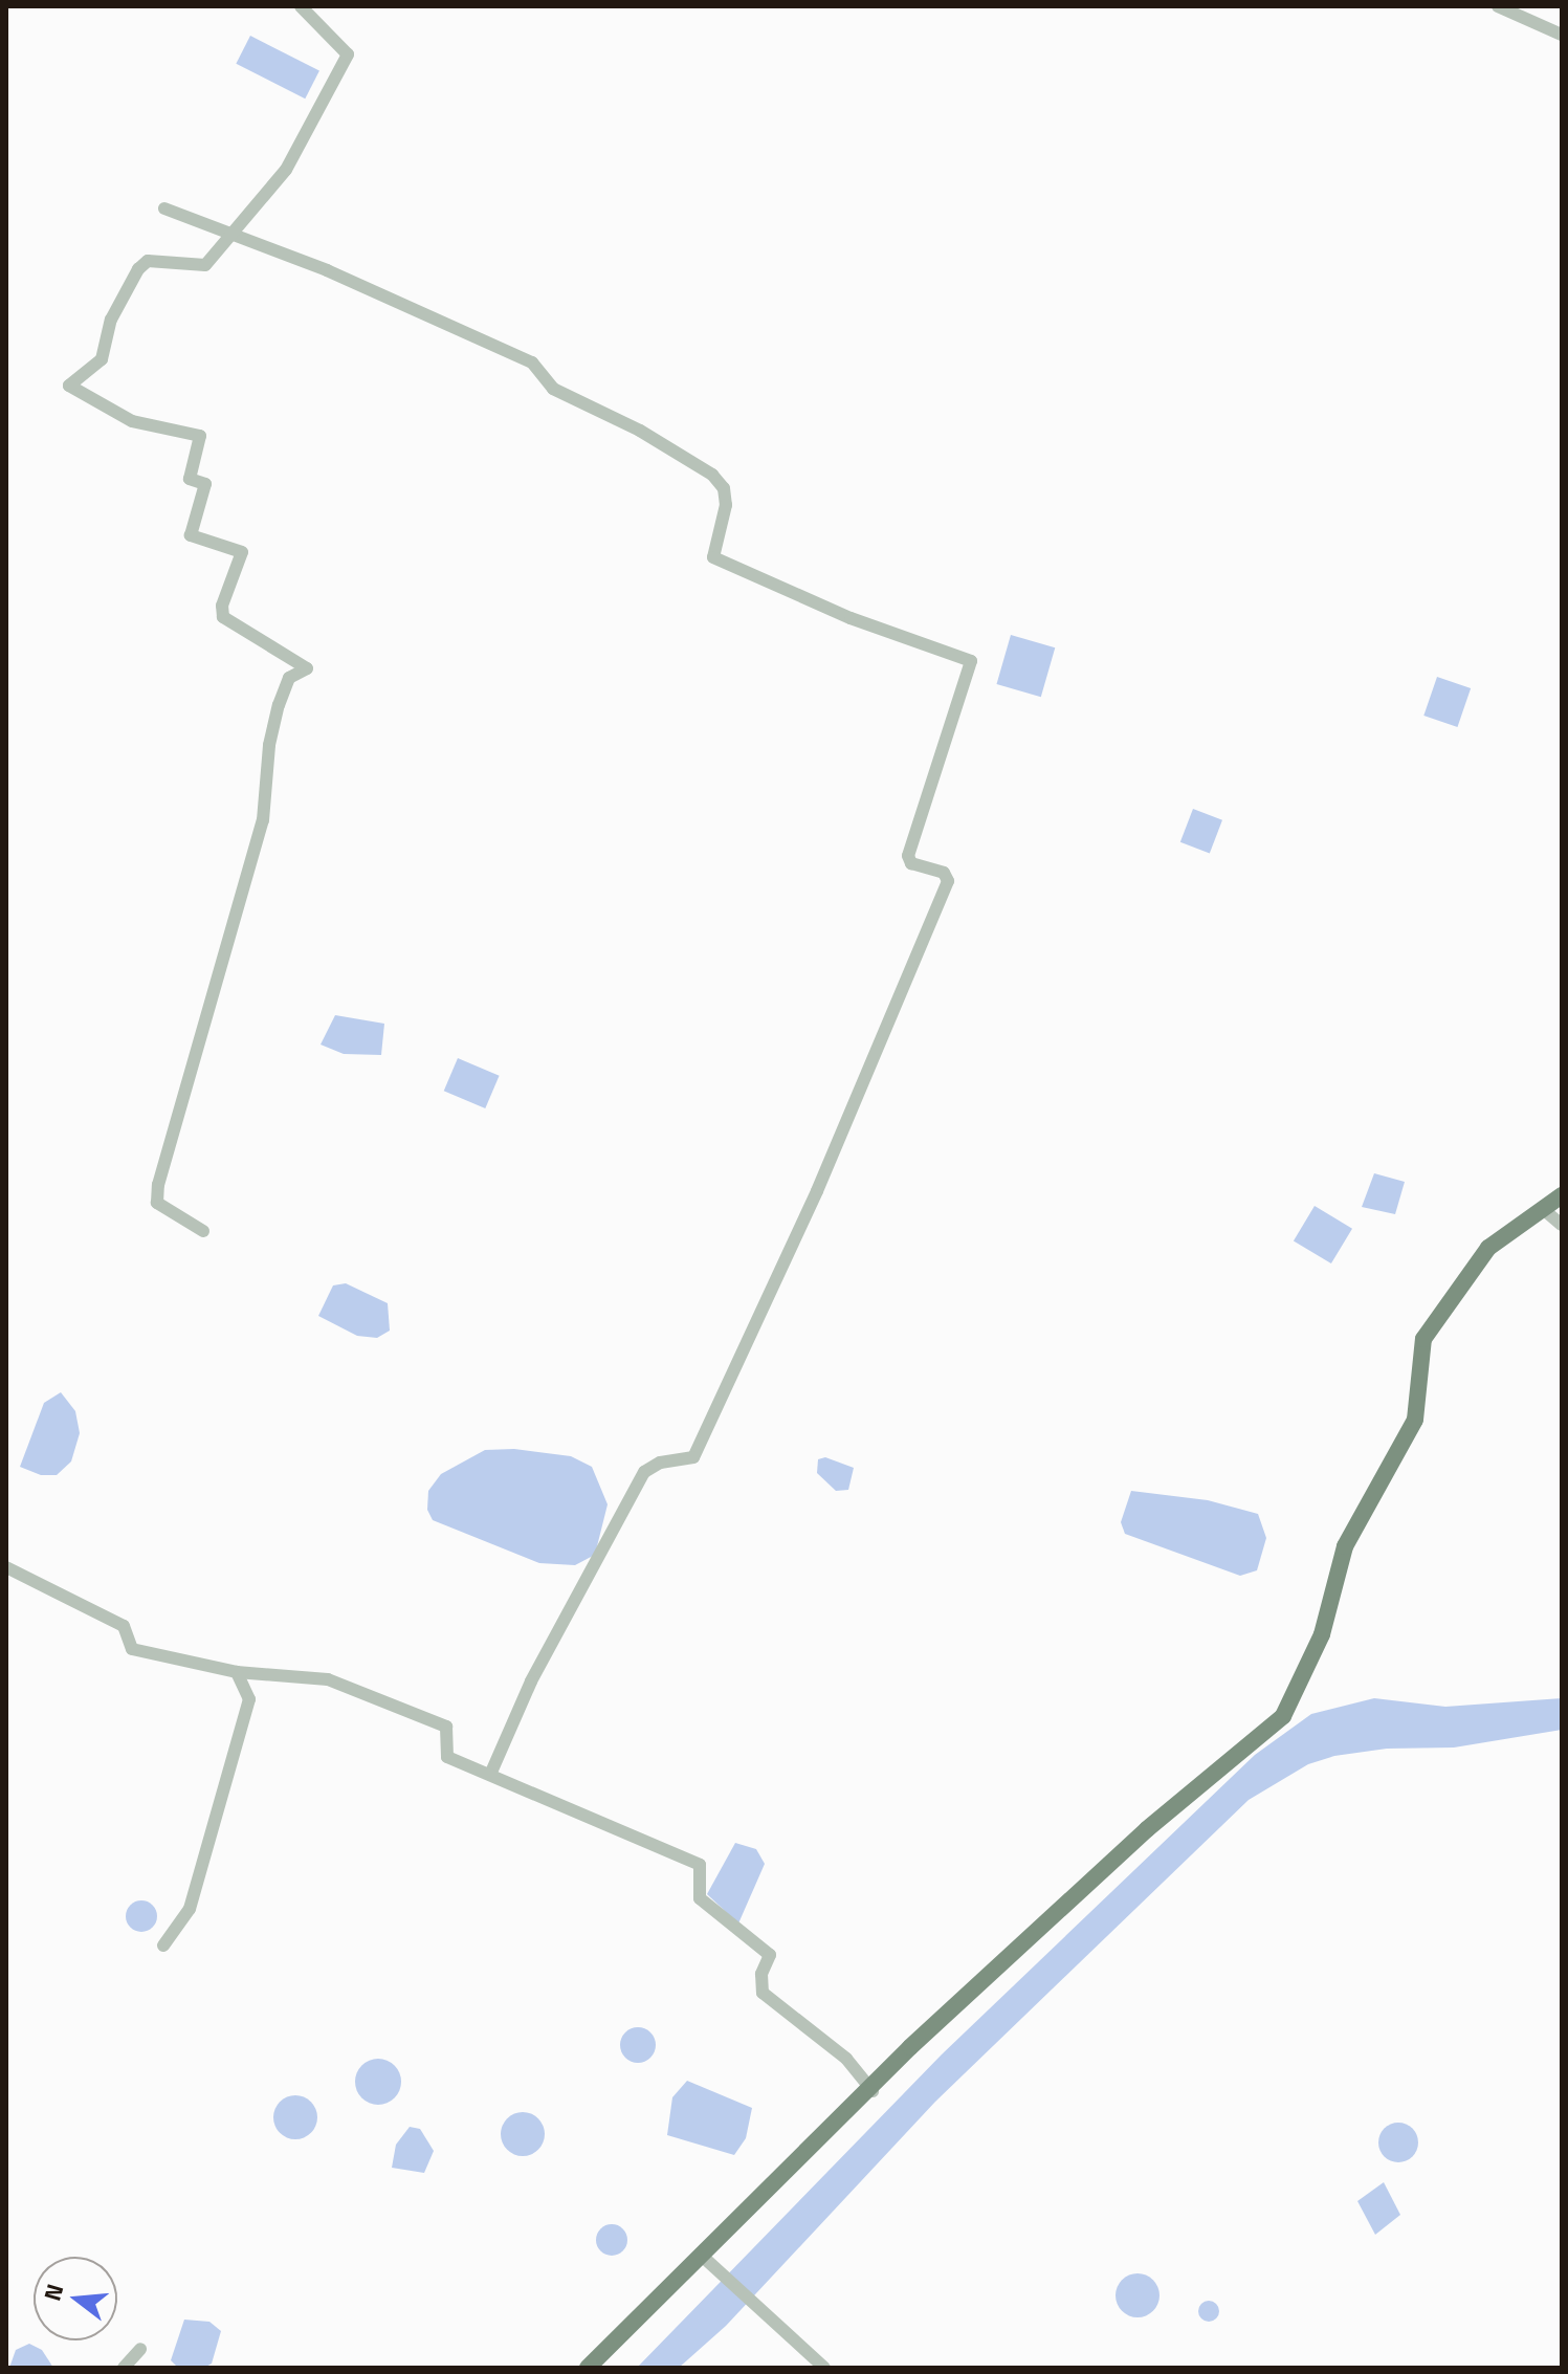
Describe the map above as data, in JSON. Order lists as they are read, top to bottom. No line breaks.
{"north":"left"}
